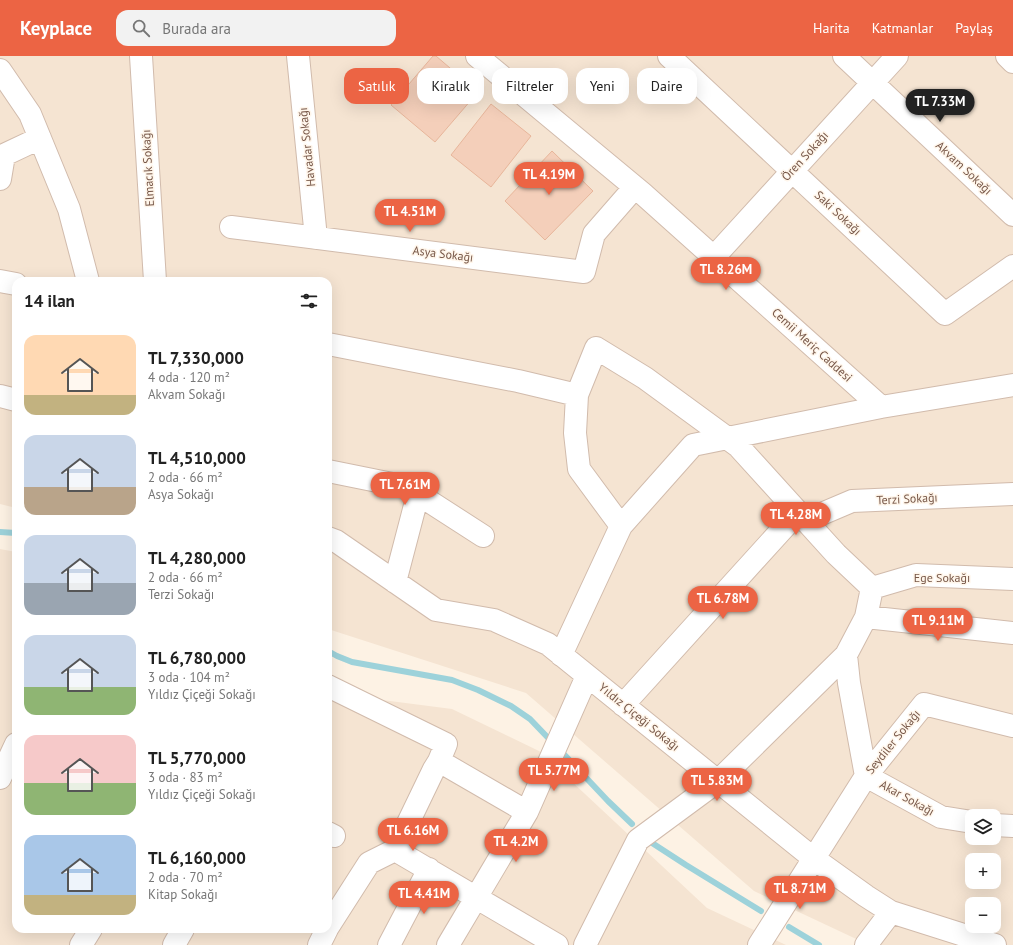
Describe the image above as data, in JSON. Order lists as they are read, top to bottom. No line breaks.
{"streets":{"street":["Havadar Sokağı","Ören Sokağı","Elmacık Sokağı","Akvam Sokağı","Saki Sokağı","Asya Sokağı","Cemii Meriç Caddesi","Terzi Sokağı","Ege Sokağı","Yıldız Çiçeği Sokağı","Seydiler Sokağı","Akar Sokağı"]},"crossings":[["Havadar Sokağı","Asya Sokağı"],["Ören Sokağı","Akvam Sokağı"],["Ören Sokağı","Saki Sokağı"],["Ören Sokağı","Cemii Meriç Caddesi"],["Asya Sokağı","Cemii Meriç Caddesi"],["Yıldız Çiçeği Sokağı","Seydiler Sokağı"],["Seydiler Sokağı","Akar Sokağı"]],"page":{"header":"Keyplace","search":"Burada ara","nav":["Harita","Katmanlar","Paylaş"],"chip":["Satılık","Kiralık","Filtreler","Yeni","Daire"],"price":["TL 7.33M","TL 4.19M","TL 4.51M","TL 8.26M","TL 7.61M","TL 4.28M","TL 6.78M","TL 9.11M","TL 5.77M","TL 5.83M","TL 6.16M","TL 4.2M","TL 8.71M","TL 4.41M"],"heading":"14 ilan","list":[{"name":"TL 7,330,000","note":"4 oda · 120 m² · Akvam Sokağı"},{"name":"TL 4,510,000","note":"2 oda · 66 m² · Asya Sokağı"},{"name":"TL 4,280,000","note":"2 oda · 66 m² · Terzi Sokağı"},{"name":"TL 6,780,000","note":"3 oda · 104 m² · Yıldız Çiçeği Sokağı"},{"name":"TL 5,770,000","note":"3 oda · 83 m² · Yıldız Çiçeği Sokağı"},{"name":"TL 6,160,000","note":"2 oda · 70 m² · Kitap Sokağı"}],"map_buttons":["+","−"]}}
